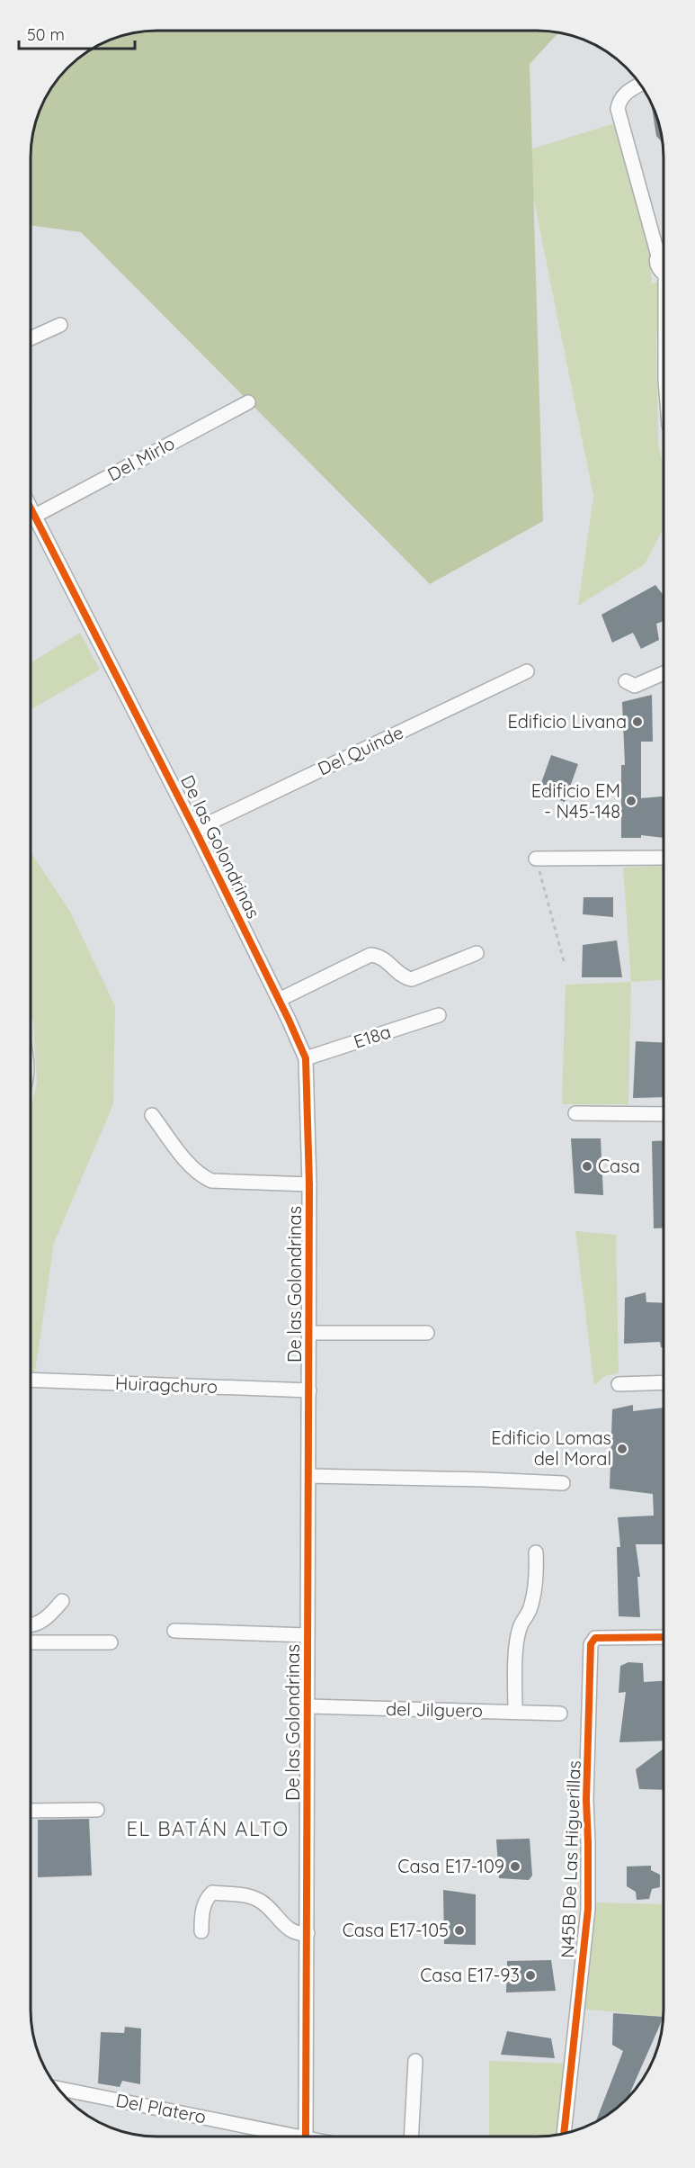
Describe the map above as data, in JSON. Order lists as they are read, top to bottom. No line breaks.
{"streets":{"street":["Del Mirlo","Del Quinde","De las Golondrinas","E18a","Huiragchuro","del Jilguero","N45B De Las Higuerillas","Del Platero"]},"crossings":[["Del Mirlo","De las Golondrinas"],["Del Quinde","De las Golondrinas"],["De las Golondrinas","E18a"],["De las Golondrinas","Huiragchuro"],["De las Golondrinas","del Jilguero"]],"districts":["EL BATÁN ALTO"],"places":["Edificio Livana","Edificio EM - N45-148","Casa","Edificio Lomas del Moral","Casa E17-109","Casa E17-105","Casa E17-93"],"scale_bar":"50 m"}
